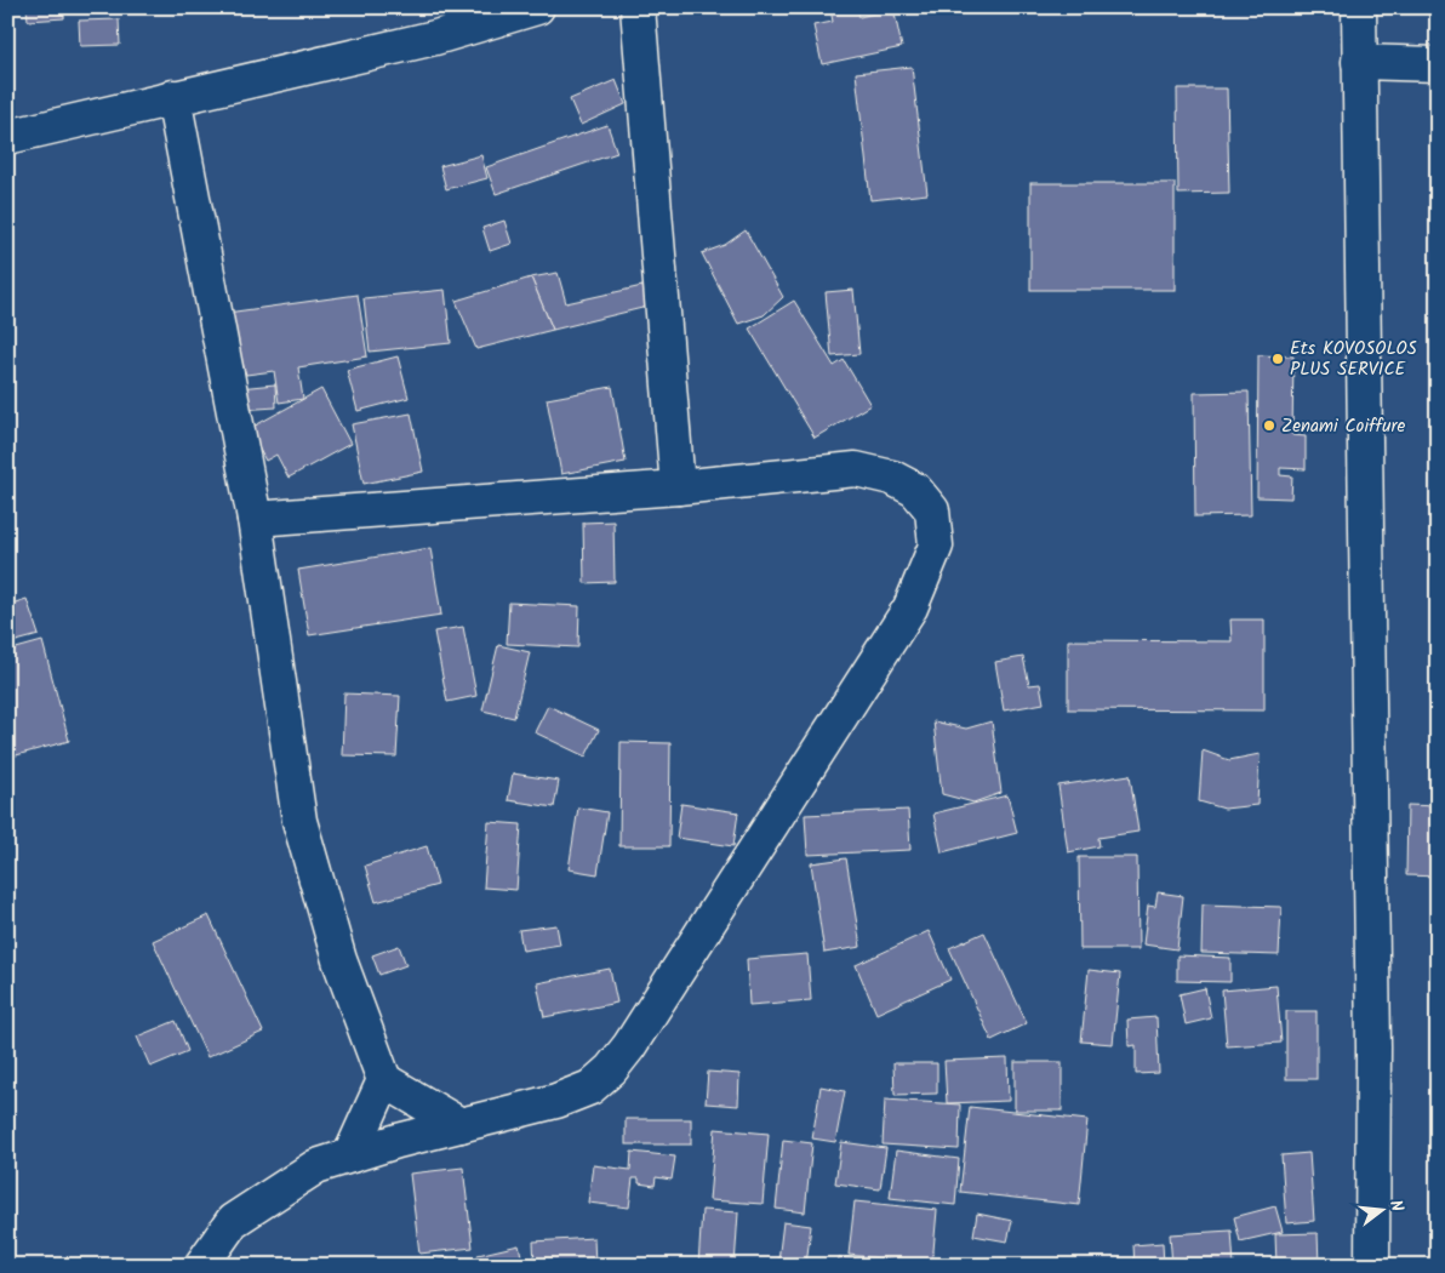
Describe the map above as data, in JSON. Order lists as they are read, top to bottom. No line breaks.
{"places":["Ets KOVOSOLOS PLUS SERVICE","Zenami Coiffure"],"north":"right"}
